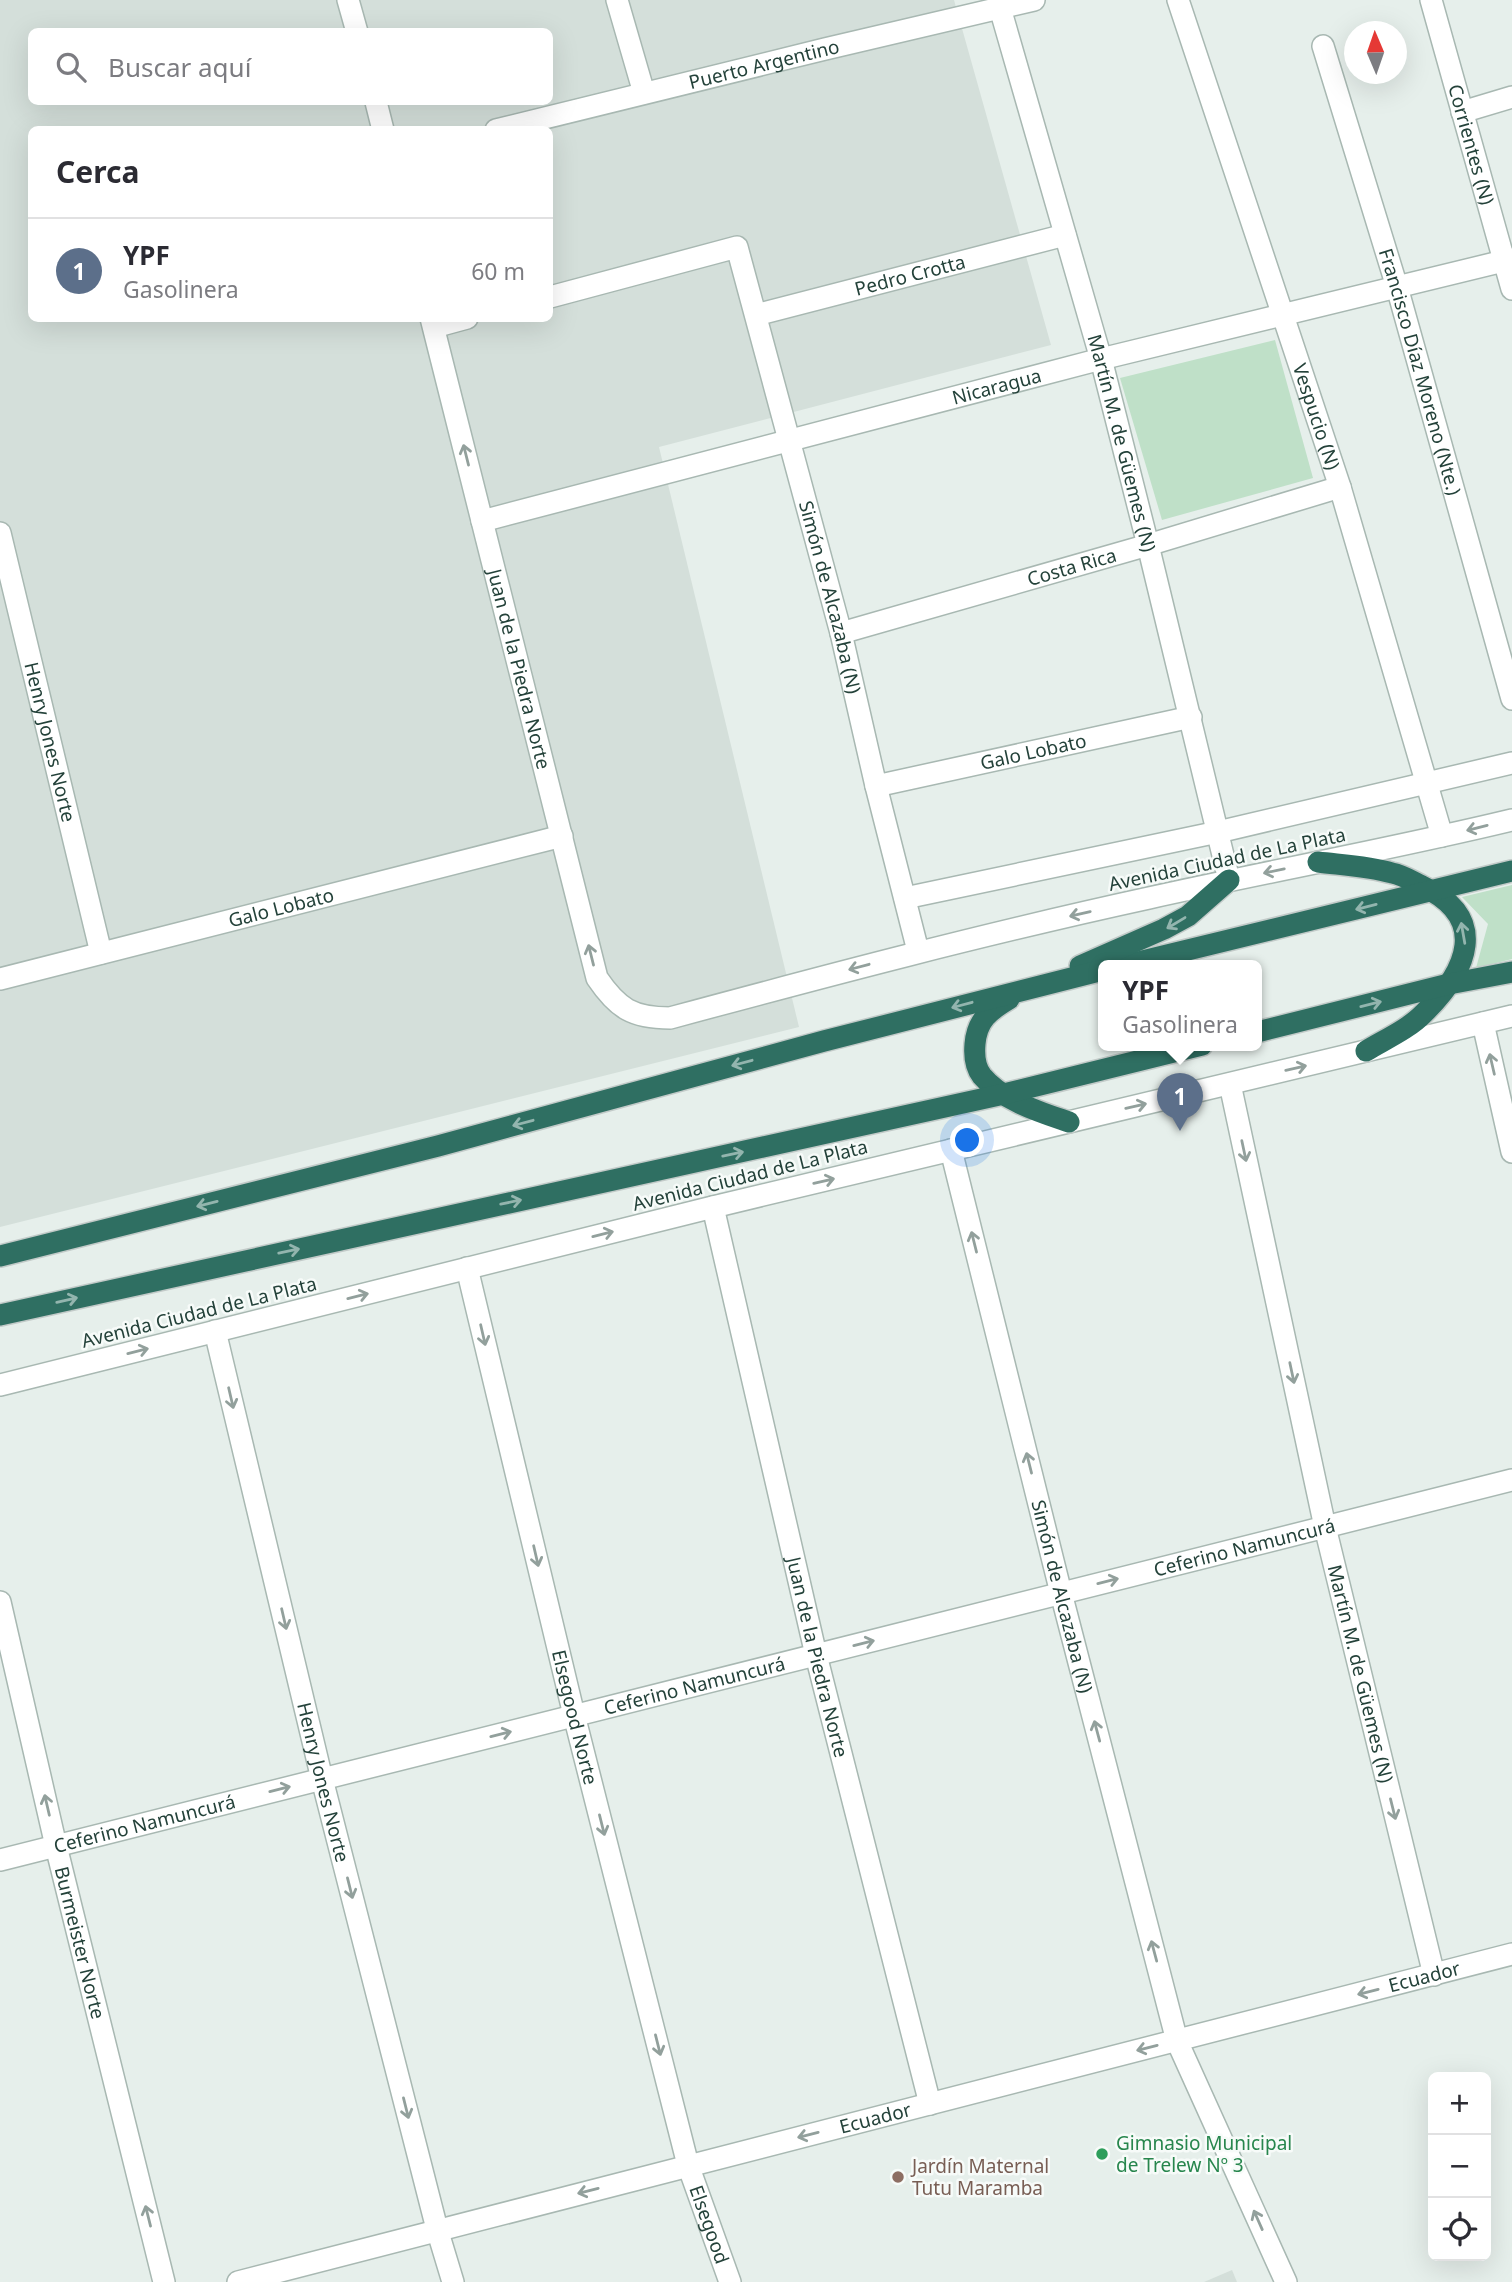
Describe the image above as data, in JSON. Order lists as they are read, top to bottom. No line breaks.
{"streets":{"highway":["Avenida Ciudad de La Plata"],"street":["Puerto Argentino","Corrientes (N)","Pedro Crotta","Francisco Díaz Moreno (Nte.)","Nicaragua","Vespucio (N)","Martín M. de Güemes (N)","Costa Rica","Simón de Alcazaba (N)","Juan de la Piedra Norte","Henry Jones Norte","Galo Lobato","Ceferino Namuncurá","Elsegood Norte","Burmeister Norte","Ecuador","Elsegood"]},"crossings":[["Puerto Argentino","Martín M. de Güemes (N)"],["Corrientes (N)","Nicaragua"],["Pedro Crotta","Martín M. de Güemes (N)"],["Pedro Crotta","Simón de Alcazaba (N)"],["Francisco Díaz Moreno (Nte.)","Nicaragua"],["Nicaragua","Vespucio (N)"],["Nicaragua","Martín M. de Güemes (N)"],["Nicaragua","Simón de Alcazaba (N)"],["Nicaragua","Juan de la Piedra Norte"],["Vespucio (N)","Costa Rica"],["Vespucio (N)","Avenida Ciudad de La Plata"],["Martín M. de Güemes (N)","Costa Rica"],["Martín M. de Güemes (N)","Galo Lobato"],["Martín M. de Güemes (N)","Avenida Ciudad de La Plata"],["Martín M. de Güemes (N)","Ceferino Namuncurá"],["Martín M. de Güemes (N)","Ecuador"],["Costa Rica","Simón de Alcazaba (N)"],["Simón de Alcazaba (N)","Galo Lobato"],["Simón de Alcazaba (N)","Avenida Ciudad de La Plata"],["Simón de Alcazaba (N)","Ceferino Namuncurá"],["Simón de Alcazaba (N)","Ecuador"],["Juan de la Piedra Norte","Galo Lobato"],["Juan de la Piedra Norte","Avenida Ciudad de La Plata"],["Juan de la Piedra Norte","Ceferino Namuncurá"],["Juan de la Piedra Norte","Ecuador"],["Henry Jones Norte","Galo Lobato"],["Henry Jones Norte","Avenida Ciudad de La Plata"],["Henry Jones Norte","Ceferino Namuncurá"],["Henry Jones Norte","Ecuador"],["Avenida Ciudad de La Plata","Elsegood Norte"],["Ceferino Namuncurá","Elsegood Norte"],["Ceferino Namuncurá","Burmeister Norte"],["Elsegood Norte","Ecuador"],["Elsegood Norte","Elsegood"],["Ecuador","Elsegood"]],"one_way":["Martín M. de Güemes (N)","Simón de Alcazaba (N)","Henry Jones Norte","Ceferino Namuncurá","Elsegood Norte","Burmeister Norte","Ecuador"],"places":["Gimnasio Municipal de Trelew Nº 3","Jardín Maternal Tutu Maramba"],"north":"top","page":{"search":"Buscar aquí","heading":"Cerca","list":[{"mark":"1","name":"YPF","note":"Gasolinera","value":"60 m"}],"popup":["YPF","Gasolinera"],"pins":"1","map_buttons":["+","−"]}}
